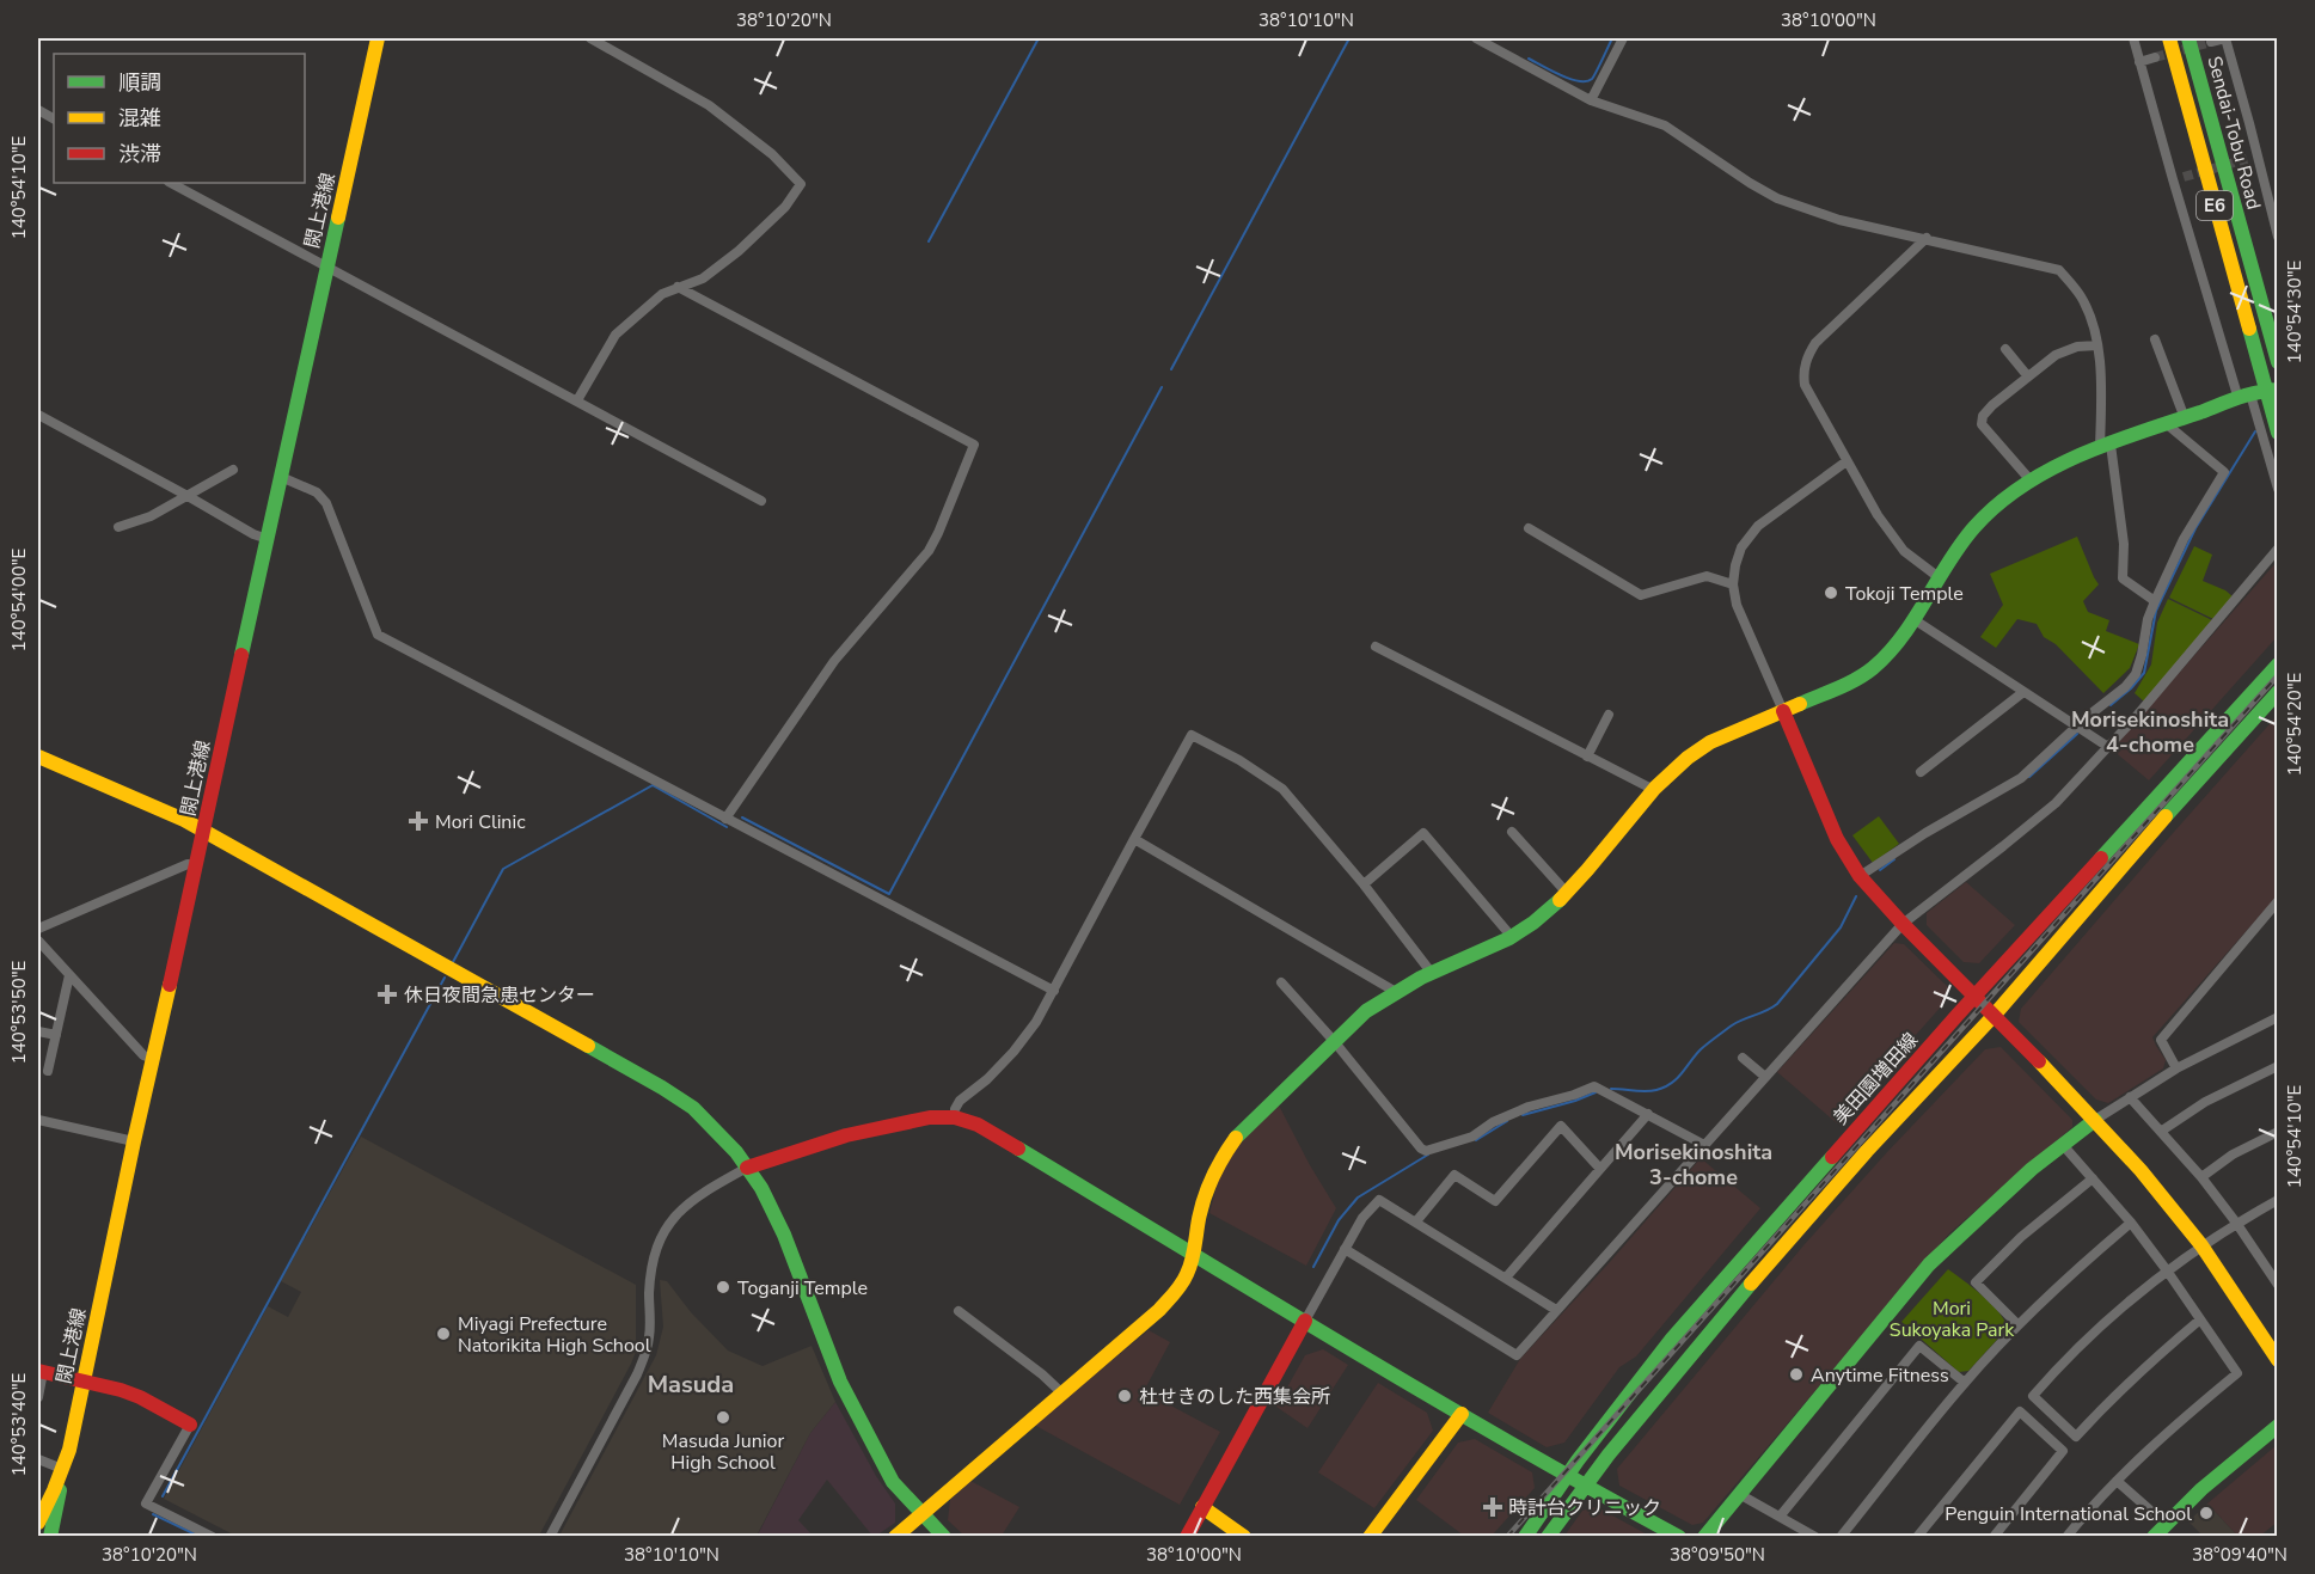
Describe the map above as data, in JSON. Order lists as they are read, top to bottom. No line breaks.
{"streets":{"main road":["Sendai-Tobu Road","E6","閖上港線","美田園増田線"]},"districts":["Morisekinoshita 4-chome","Morisekinoshita 3-chome","Masuda"],"parks":["Mori Sukoyaka Park"],"places":{"other":["Tokoji Temple","Toganji Temple","Miyagi Prefecture Natorikita High School","Anytime Fitness","杜せきのした西集会所","Masuda Junior High School","Penguin International School"],"health":["Mori Clinic","休日夜間急患センター","時計台クリニック"]},"legend":["順調","混雑","渋滞"],"coordinates":["38°10'20\"N","38°10'10\"N","38°10'00\"N","140°54'10\"E","140°54'30\"E","140°54'00\"E","140°54'20\"E","140°53'50\"E","140°53'40\"E","38°09'50\"N","38°09'40\"N"]}
